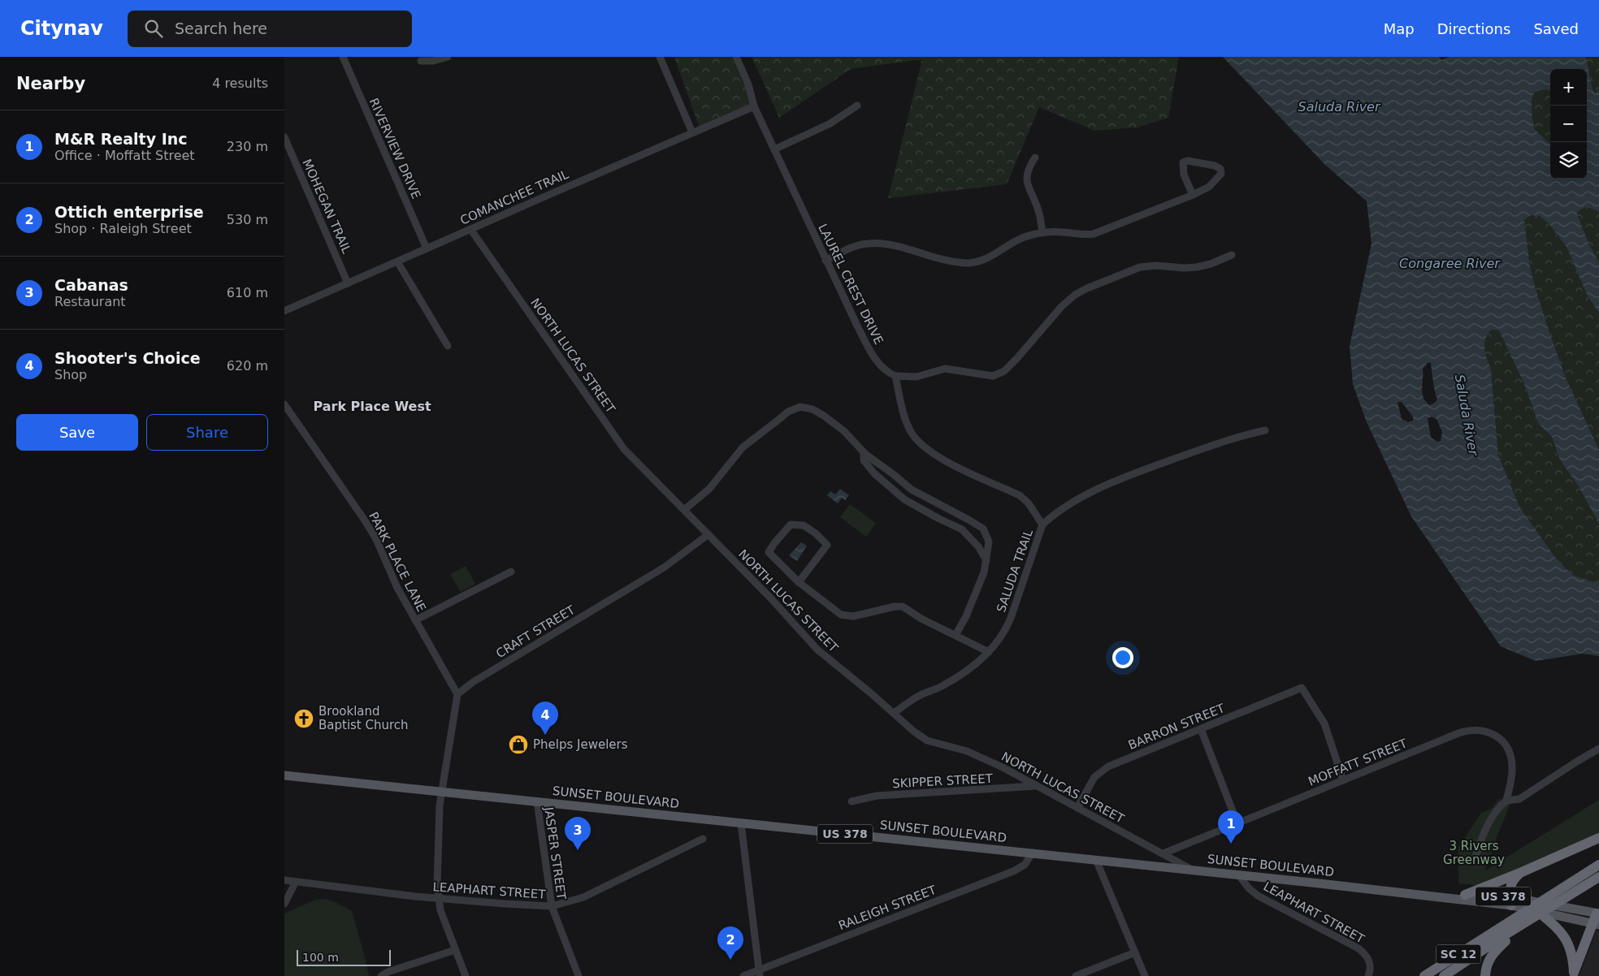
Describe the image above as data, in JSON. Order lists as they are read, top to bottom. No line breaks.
{"streets":{"highway":["SC 12"],"main road":["SUNSET BOULEVARD","US 378"],"street":["RIVERVIEW DRIVE","COMANCHEE TRAIL","MOHEGAN TRAIL","LAUREL CREST DRIVE","NORTH LUCAS STREET","PARK PLACE LANE","SALUDA TRAIL","CRAFT STREET","BARRON STREET","MOFFATT STREET","SKIPPER STREET","JASPER STREET","LEAPHART STREET","RALEIGH STREET"]},"crossings":[["RIVERVIEW DRIVE","COMANCHEE TRAIL"],["COMANCHEE TRAIL","MOHEGAN TRAIL"],["COMANCHEE TRAIL","LAUREL CREST DRIVE"],["COMANCHEE TRAIL","NORTH LUCAS STREET"],["NORTH LUCAS STREET","SALUDA TRAIL"],["NORTH LUCAS STREET","CRAFT STREET"],["NORTH LUCAS STREET","BARRON STREET"],["NORTH LUCAS STREET","MOFFATT STREET"],["NORTH LUCAS STREET","SKIPPER STREET"],["NORTH LUCAS STREET","SUNSET BOULEVARD"],["PARK PLACE LANE","CRAFT STREET"],["BARRON STREET","MOFFATT STREET"],["SUNSET BOULEVARD","JASPER STREET"],["SUNSET BOULEVARD","LEAPHART STREET"],["SUNSET BOULEVARD","RALEIGH STREET"],["JASPER STREET","LEAPHART STREET"]],"districts":["Park Place West"],"water":["Saluda River","Congaree River"],"parks":["3 Rivers Greenway"],"places":{"church":["Brookland Baptist Church"],"shop":["Phelps Jewelers"]},"scale_bar":"100 m","page":{"header":"Citynav","search":"Search here","nav":["Map","Directions","Saved"],"heading":["Nearby","4 results"],"map_buttons":["+","−"],"list":[{"mark":"1","name":"M&R Realty Inc","note":"Office · Moffatt Street","value":"230 m"},{"mark":"2","name":"Ottich enterprise","note":"Shop · Raleigh Street","value":"530 m"},{"mark":"3","name":"Cabanas","note":"Restaurant","value":"610 m"},{"mark":"4","name":"Shooter's Choice","note":"Shop","value":"620 m"}],"buttons":["Save","Share"],"pins":["4","1","3","2"],"scale":"100 m"}}
